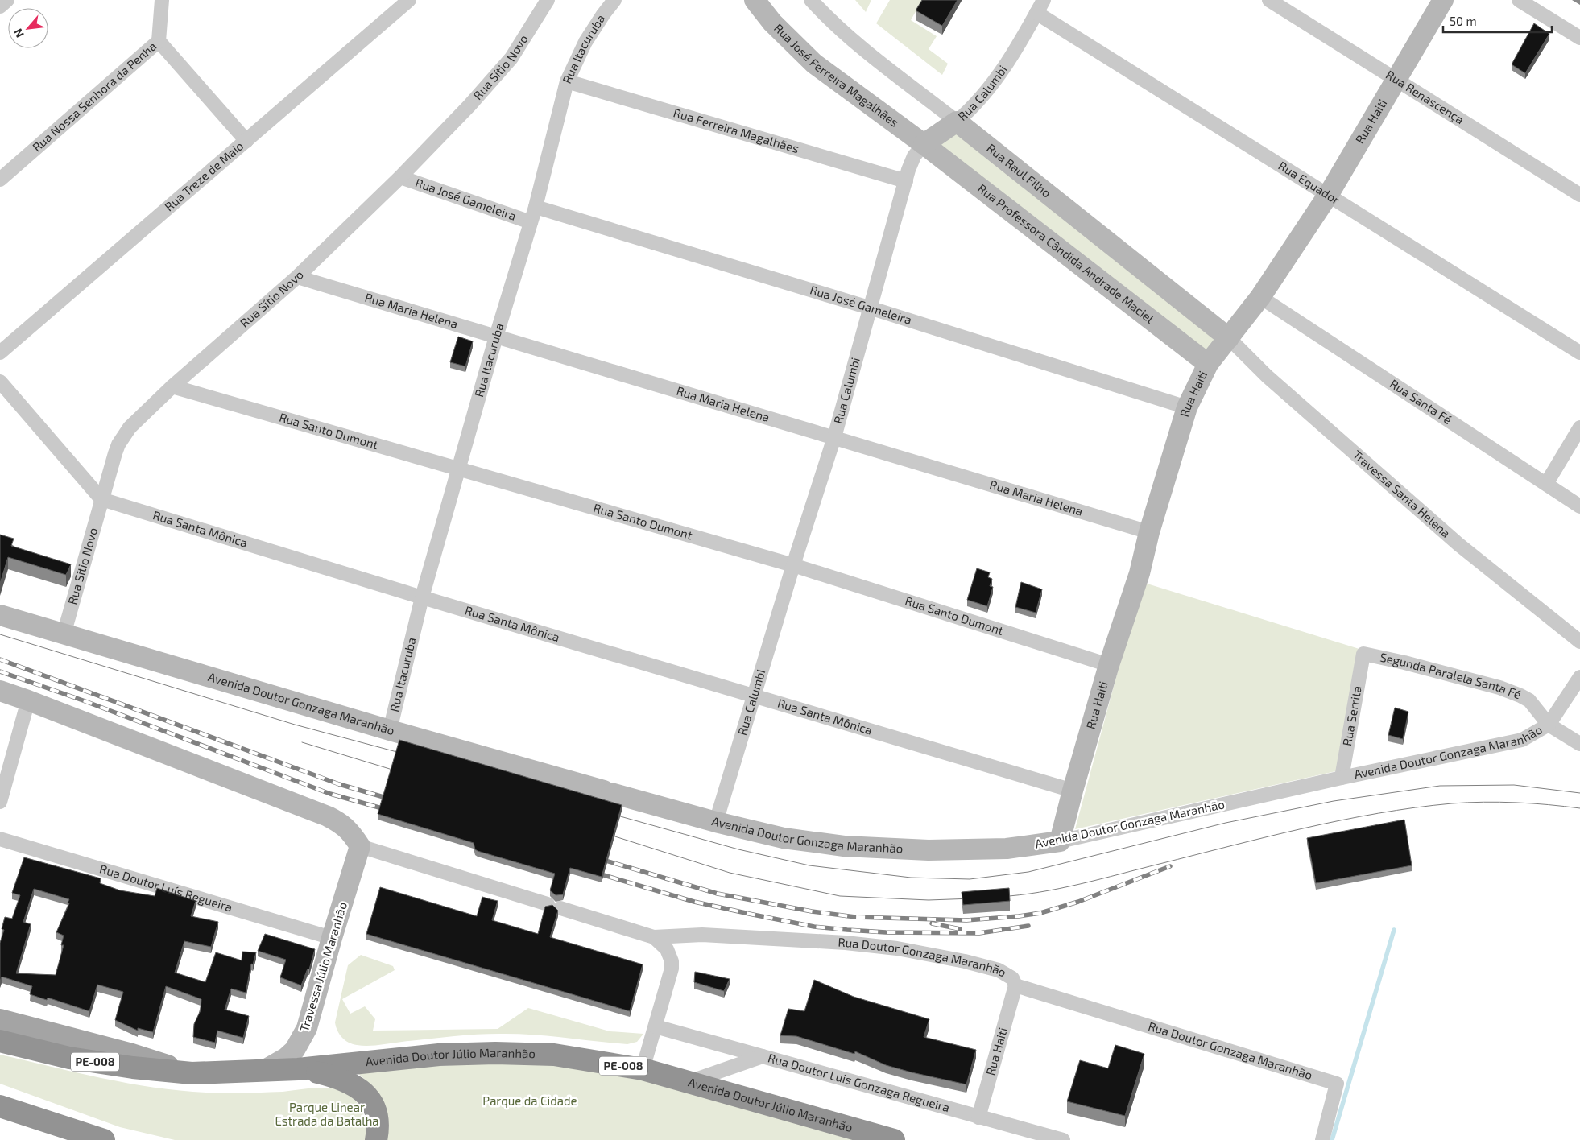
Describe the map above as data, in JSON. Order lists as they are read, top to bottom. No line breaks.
{"streets":{"highway":["Avenida Doutor Júlio Maranhão","PE-008"],"street":["Rua Itacuruba","Rua Sítio Novo","Rua José Ferreira Magalhães","Rua Calumbi","Rua Nossa Senhora da Penha","Rua Renascença","Rua Haiti","Rua Ferreira Magalhães","Rua Raul Filho","Rua Treze de Maio","Rua Equador","Rua José Gameleira","Rua Professora Cândida Andrade Maciel","Rua Maria Helena","Rua Santa Fé","Rua Santo Dumont","Travessa Santa Helena","Rua Santa Mônica","Segunda Paralela Santa Fé","Avenida Doutor Gonzaga Maranhão","Rua Serrita","Rua Doutor Luís Regueira","Rua Doutor Gonzaga Maranhão","Travessa Júlio Maranhão","Rua Doutor Luis Gonzaga Regueira"]},"crossings":[["Rua Itacuruba","Rua Ferreira Magalhães"],["Rua Itacuruba","Rua José Gameleira"],["Rua Itacuruba","Rua Maria Helena"],["Rua Itacuruba","Rua Santo Dumont"],["Rua Itacuruba","Rua Santa Mônica"],["Rua Itacuruba","Avenida Doutor Gonzaga Maranhão"],["Rua Sítio Novo","Rua José Gameleira"],["Rua Sítio Novo","Rua Maria Helena"],["Rua Sítio Novo","Rua Santo Dumont"],["Rua Sítio Novo","Rua Santa Mônica"],["Rua Sítio Novo","Avenida Doutor Gonzaga Maranhão"],["Rua José Ferreira Magalhães","Rua Calumbi"],["Rua José Ferreira Magalhães","Rua Professora Cândida Andrade Maciel"],["Rua Calumbi","Rua Ferreira Magalhães"],["Rua Calumbi","Rua Raul Filho"],["Rua Calumbi","Rua Equador"],["Rua Calumbi","Rua José Gameleira"],["Rua Calumbi","Rua Professora Cândida Andrade Maciel"],["Rua Calumbi","Rua Maria Helena"],["Rua Calumbi","Rua Santo Dumont"],["Rua Calumbi","Rua Santa Mônica"],["Rua Calumbi","Avenida Doutor Gonzaga Maranhão"],["Rua Renascença","Rua Haiti"],["Rua Haiti","Rua Raul Filho"],["Rua Haiti","Rua Equador"],["Rua Haiti","Rua José Gameleira"],["Rua Haiti","Rua Professora Cândida Andrade Maciel"],["Rua Haiti","Rua Maria Helena"],["Rua Haiti","Rua Santa Fé"],["Rua Haiti","Rua Santo Dumont"],["Rua Haiti","Travessa Santa Helena"],["Rua Haiti","Rua Santa Mônica"],["Rua Haiti","Avenida Doutor Gonzaga Maranhão"],["Rua Haiti","Rua Doutor Gonzaga Maranhão"],["Rua Haiti","Rua Doutor Luis Gonzaga Regueira"],["Rua Raul Filho","Travessa Santa Helena"],["Segunda Paralela Santa Fé","Avenida Doutor Gonzaga Maranhão"],["Segunda Paralela Santa Fé","Rua Serrita"],["Avenida Doutor Gonzaga Maranhão","Rua Serrita"],["Rua Doutor Luís Regueira","Travessa Júlio Maranhão"],["Travessa Júlio Maranhão","Avenida Doutor Júlio Maranhão"]],"parks":["Parque da Cidade","Parque Linear Estrada da Batalha"],"scale_bar":"50 m","north":"bottom left"}
